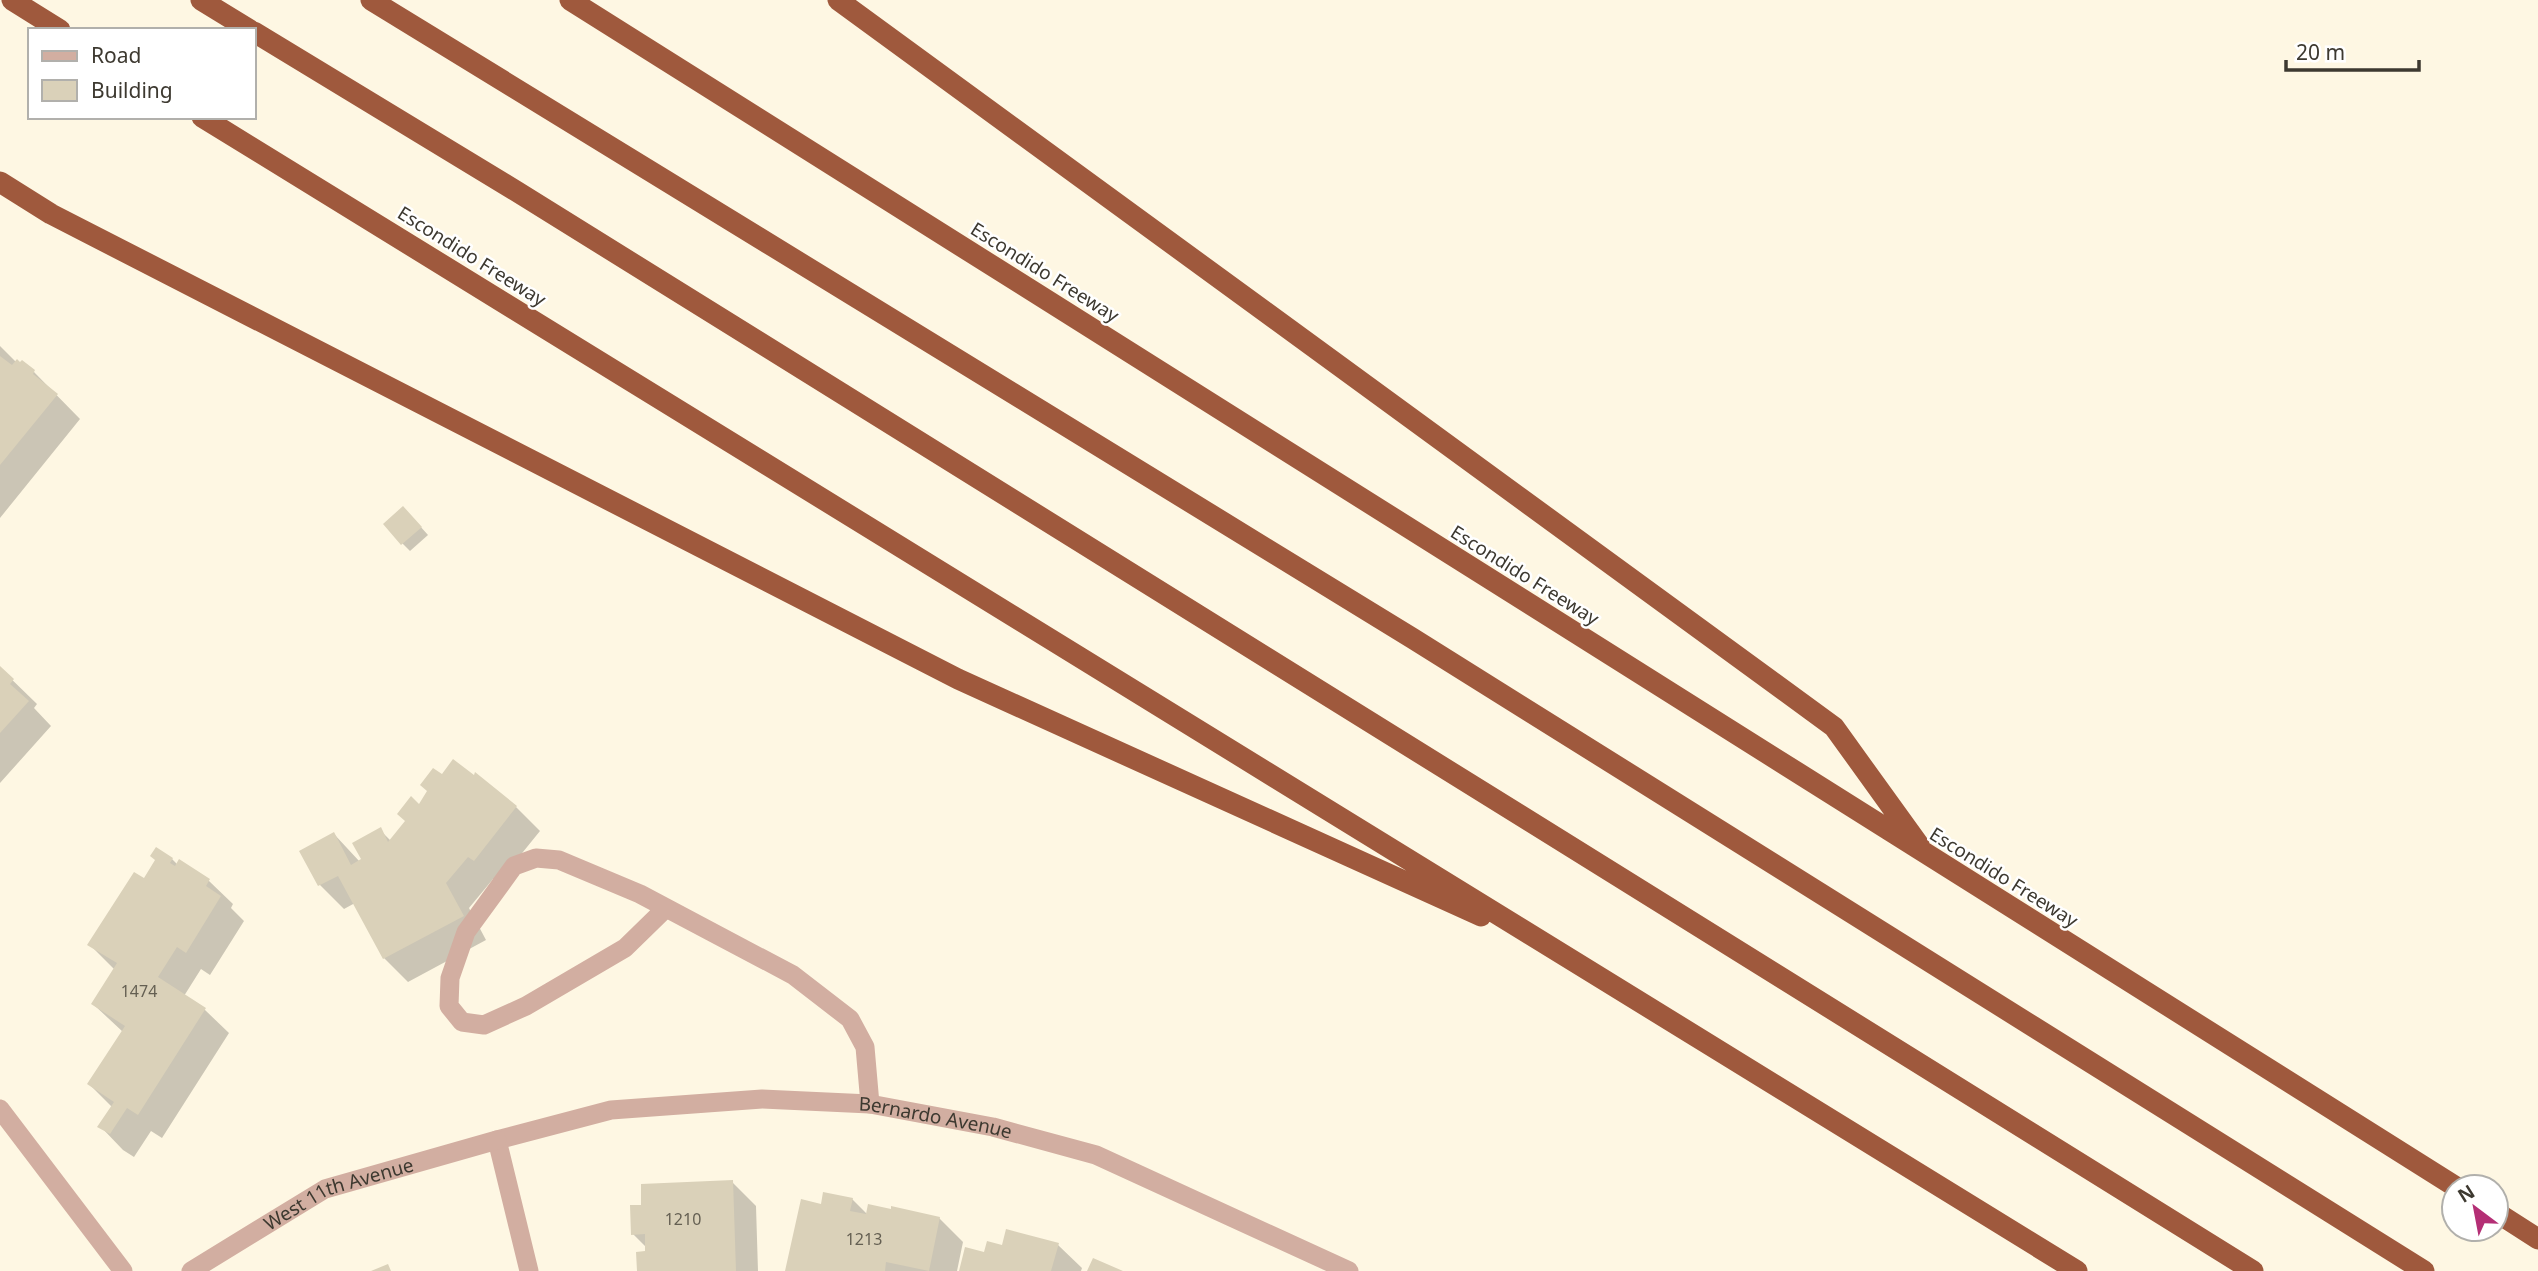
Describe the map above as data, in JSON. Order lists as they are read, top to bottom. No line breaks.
{"streets":{"highway":["Escondido Freeway"],"street":["Bernardo Avenue","West 11th Avenue"]},"crossings":[["Bernardo Avenue","West 11th Avenue"]],"house_numbers":["1474","1210","1213"],"legend":["Road","Building"],"scale_bar":"20 m","north":"top left"}
